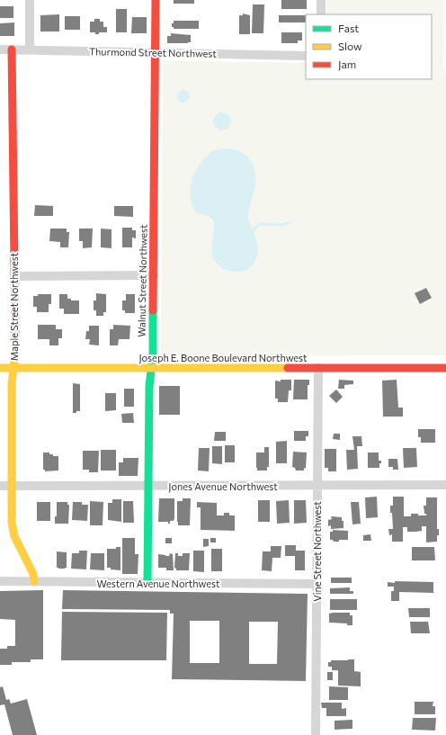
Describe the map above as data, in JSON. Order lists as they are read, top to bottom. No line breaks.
{"streets":{"street":["Thurmond Street Northwest","Walnut Street Northwest","Maple Street Northwest","Joseph E. Boone Boulevard Northwest","Jones Avenue Northwest","Vine Street Northwest","Western Avenue Northwest"]},"crossings":[["Thurmond Street Northwest","Walnut Street Northwest"],["Thurmond Street Northwest","Maple Street Northwest"],["Walnut Street Northwest","Joseph E. Boone Boulevard Northwest"],["Walnut Street Northwest","Jones Avenue Northwest"],["Walnut Street Northwest","Western Avenue Northwest"],["Maple Street Northwest","Joseph E. Boone Boulevard Northwest"],["Maple Street Northwest","Jones Avenue Northwest"],["Maple Street Northwest","Western Avenue Northwest"],["Joseph E. Boone Boulevard Northwest","Vine Street Northwest"],["Jones Avenue Northwest","Vine Street Northwest"],["Vine Street Northwest","Western Avenue Northwest"]],"legend":["Fast","Slow","Jam"]}
